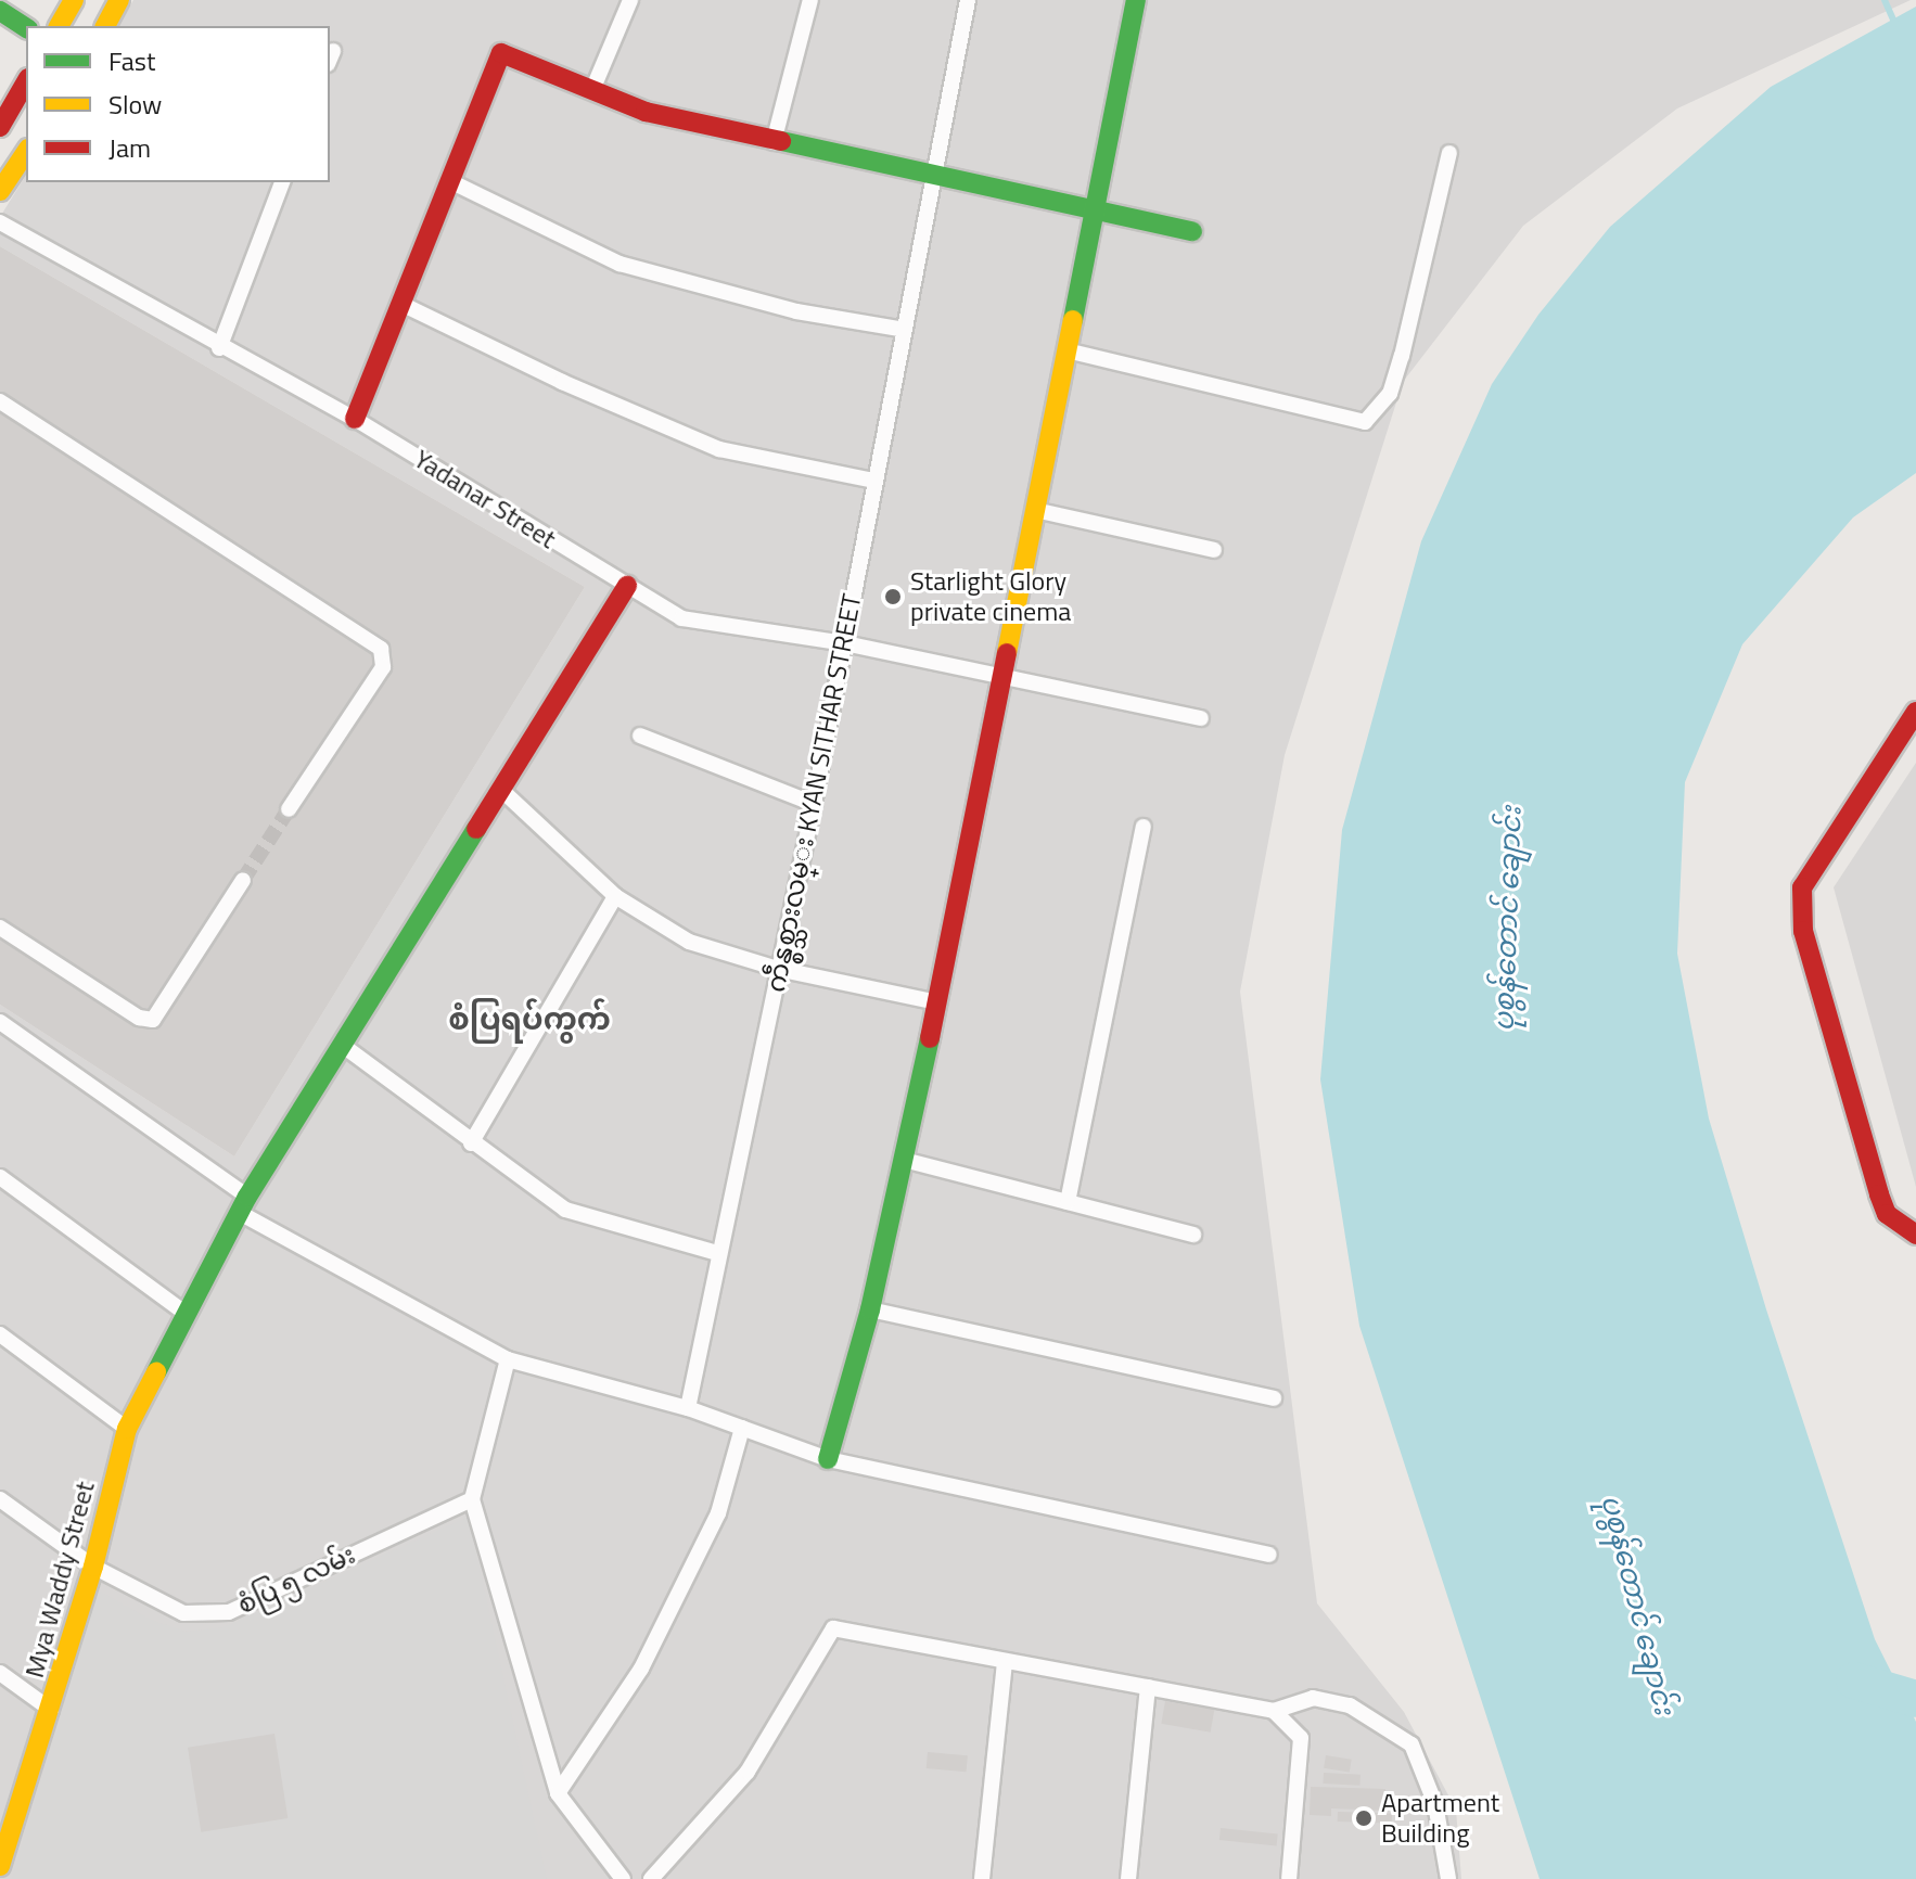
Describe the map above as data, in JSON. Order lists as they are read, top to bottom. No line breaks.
{"streets":{"street":["Yadanar Street","ကဵန္စစ္သားလမ္း KYAN SITHAR STREET","Mya Waddy Street","စံပြ ၅ လမ်း"]},"crossings":[["Yadanar Street","ကဵန္စစ္သားလမ္း KYAN SITHAR STREET"],["Yadanar Street","Mya Waddy Street"],["Mya Waddy Street","စံပြ ၅ လမ်း"]],"districts":["စံပြရပ်ကွက်"],"water":["ပုစွန်တောင် ချောင်း"],"places":["Starlight Glory private cinema","Apartment Building"],"legend":["Fast","Slow","Jam"]}
